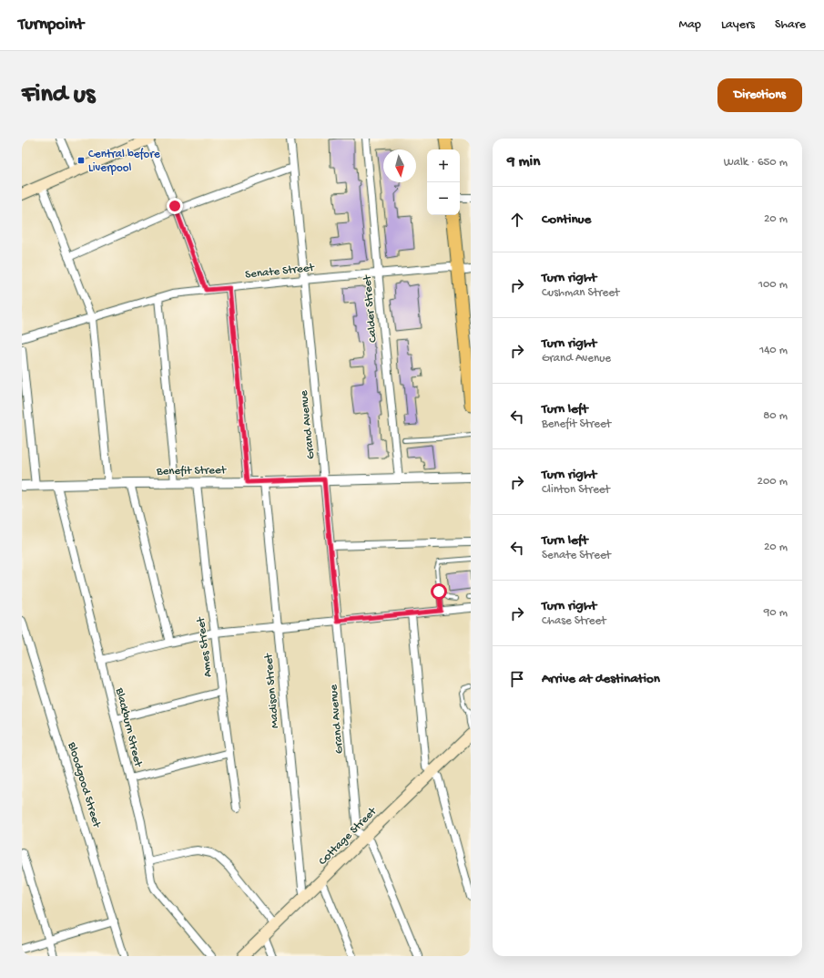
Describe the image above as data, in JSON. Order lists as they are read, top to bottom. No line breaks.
{"streets":{"main road":["Cottage Street"],"street":["Senate Street","Calder Street","Grand Avenue","Benefit Street","Ames Street","Madison Street","Blackburn Street","Bloodgood Street"]},"crossings":[["Senate Street","Calder Street"],["Senate Street","Grand Avenue"],["Calder Street","Benefit Street"],["Grand Avenue","Benefit Street"],["Grand Avenue","Cottage Street"],["Benefit Street","Ames Street"],["Benefit Street","Madison Street"],["Benefit Street","Blackburn Street"],["Madison Street","Cottage Street"]],"places":{"transit":["Central before Liverpool"]},"north":"bottom","page":{"header":"Turnpoint","nav":["Map","Layers","Share"],"buttons":"Directions","title":"Find us","heading":["9 min","Walk · 650 m"],"map_buttons":["+","−"],"list":[["Continue","20 m"],["Turn right","Cushman Street","100 m"],["Turn right","Grand Avenue","140 m"],["Turn left","Benefit Street","80 m"],["Turn right","Clinton Street","200 m"],["Turn left","Senate Street","20 m"],["Turn right","Chase Street","90 m"],"Arrive at destination"]}}
